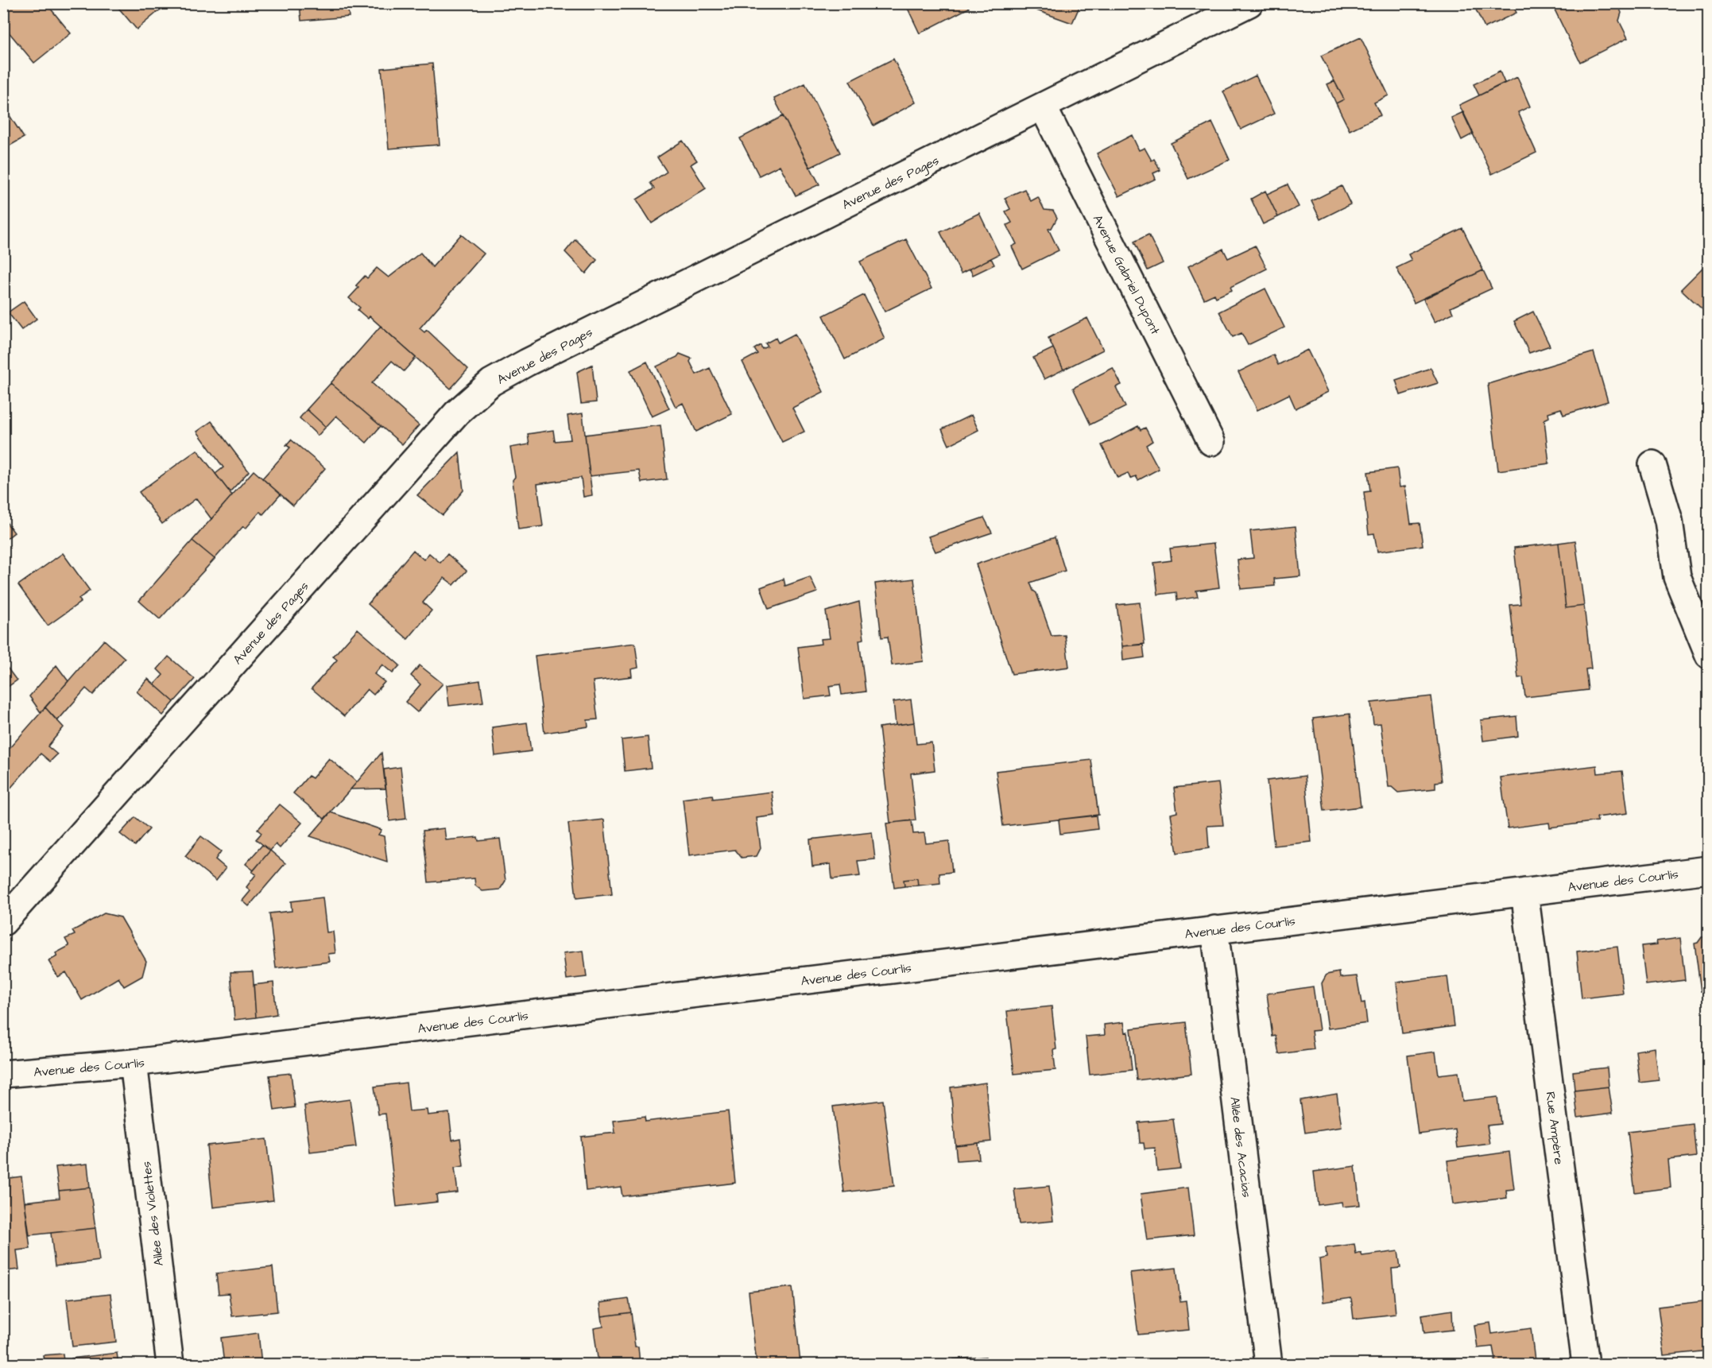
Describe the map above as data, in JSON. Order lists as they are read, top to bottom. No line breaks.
{"streets":{"street":["Avenue des Pages","Avenue Gabriel Dupont","Avenue des Courlis","Rue Ampère","Allée des Acacias","Allée des Violettes"]},"crossings":[["Avenue des Pages","Avenue Gabriel Dupont"],["Avenue des Courlis","Rue Ampère"],["Avenue des Courlis","Allée des Acacias"],["Avenue des Courlis","Allée des Violettes"]]}
